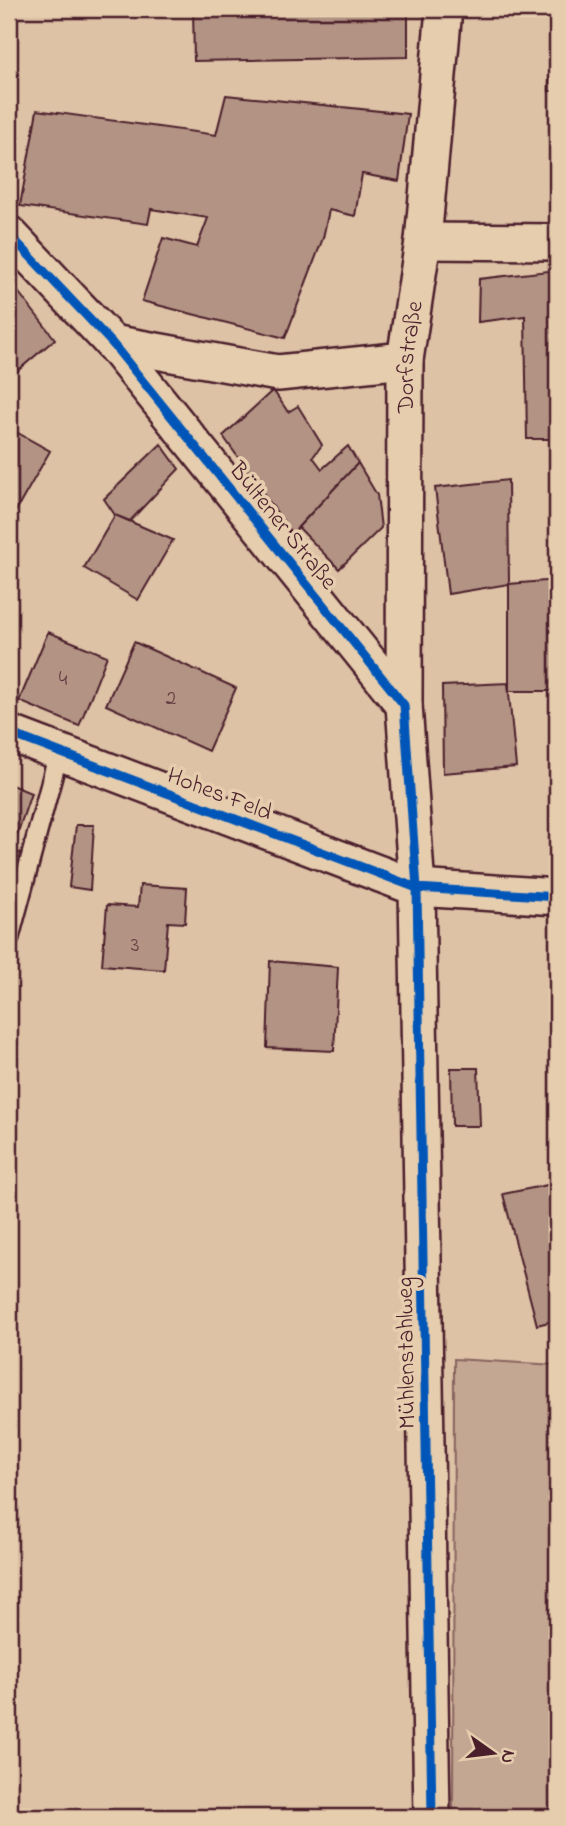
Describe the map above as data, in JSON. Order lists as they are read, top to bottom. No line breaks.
{"streets":{"street":["Dorfstraße","Bültener Straße","Hohes Feld","Mühlenstahlweg"]},"crossings":[["Dorfstraße","Bültener Straße"],["Hohes Feld","Mühlenstahlweg"]],"house_numbers":["4","2","3"],"north":"right"}
